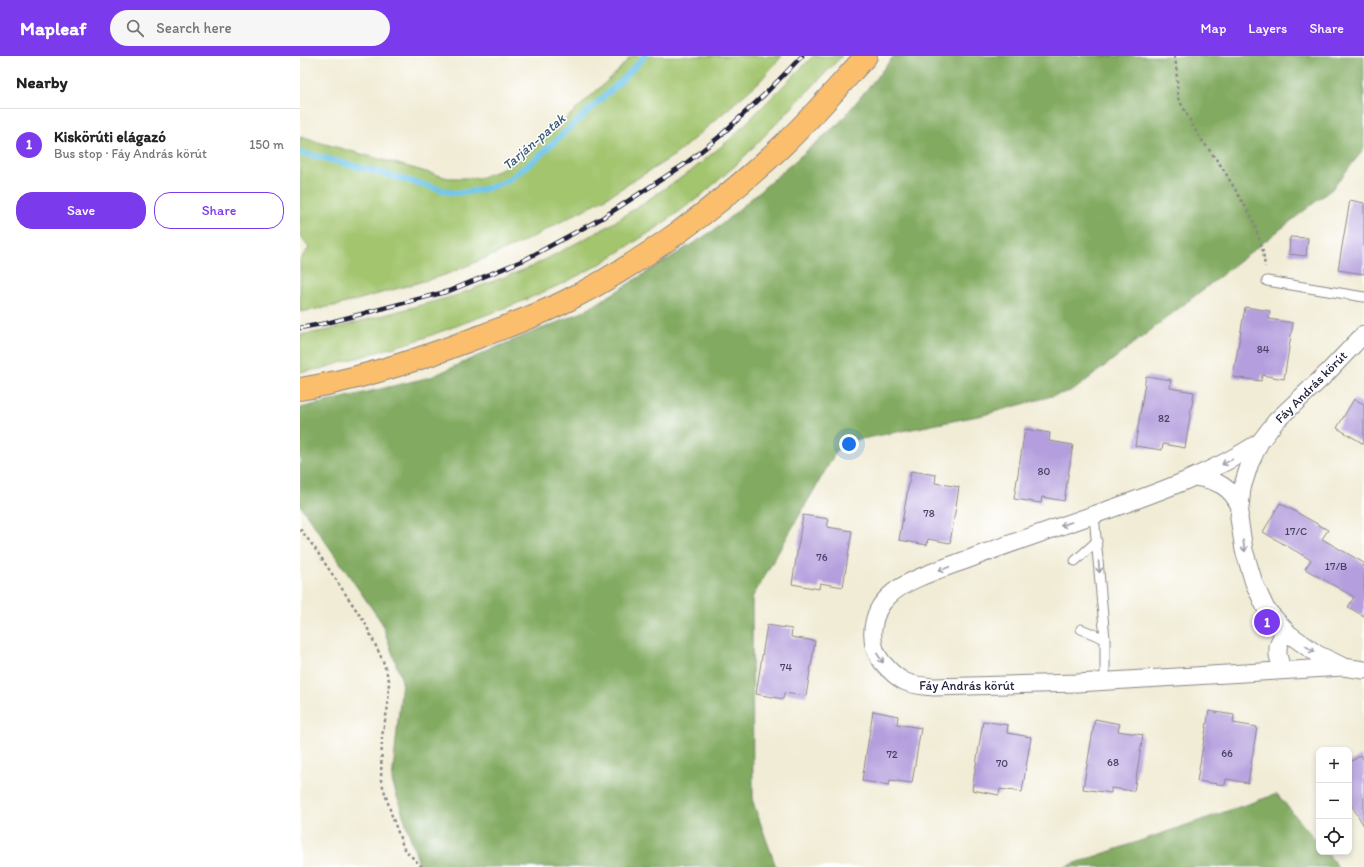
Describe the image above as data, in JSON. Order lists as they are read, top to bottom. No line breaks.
{"streets":{"street":["Fáy András körút"]},"water":["Tarján-patak"],"house_numbers":["84","82","80","78","17/C","76","17/B","74","66","72","68","70"],"page":{"header":"Mapleaf","search":"Search here","nav":["Map","Layers","Share"],"heading":"Nearby","list":[{"mark":"1","name":"Kiskörúti elágazó","note":"Bus stop · Fáy András körút","value":"150 m"}],"buttons":["Save","Share"],"pins":"1","map_buttons":["+","−"]}}
